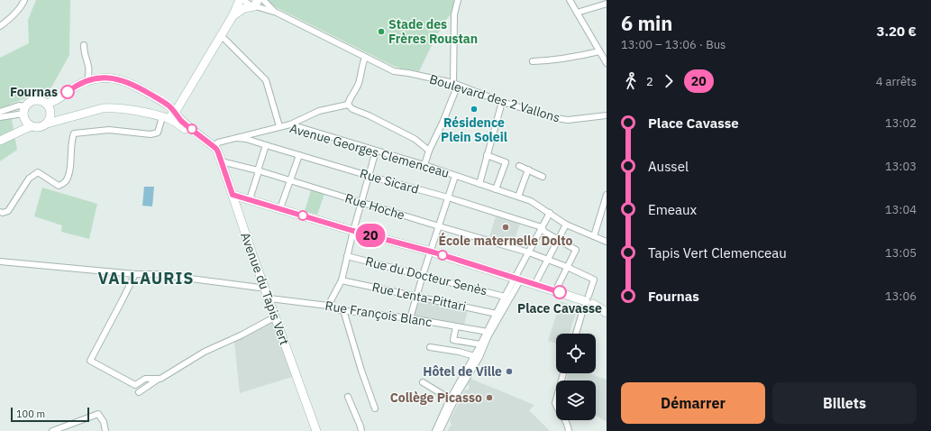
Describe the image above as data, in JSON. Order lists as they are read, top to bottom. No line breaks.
{"streets":{"main road":["Avenue du Tapis Vert"],"street":["Boulevard des 2 Vallons","Avenue Georges Clemenceau","Rue Sicard","Rue Hoche","Rue du Docteur Senès","Rue Lenta-Pittari","Rue François Blanc"]},"crossings":[["Avenue Georges Clemenceau","Rue Sicard"],["Avenue Georges Clemenceau","Avenue du Tapis Vert"],["Rue Hoche","Avenue du Tapis Vert"],["Avenue du Tapis Vert","Rue François Blanc"]],"districts":["VALLAURIS"],"places":["Stade des Frères Roustan","Fournas","Résidence Plein Soleil","École maternelle Dolto","Place Cavasse","Hôtel de Ville","Collège Picasso"],"lines":["bus line 20"],"scale_bar":"100 m","page":{"on_map":"20","heading":["6 min","13:00 – 13:06 · Bus","3.20 €"],"legs":["2","20","4 arrêts"],"list":[{"name":"Place Cavasse","value":"13:02"},{"name":"Aussel","value":"13:03"},{"name":"Emeaux","value":"13:04"},{"name":"Tapis Vert Clemenceau","value":"13:05"},{"name":"Fournas","value":"13:06"}],"buttons":["Démarrer","Billets"],"scale":"100 m"}}
